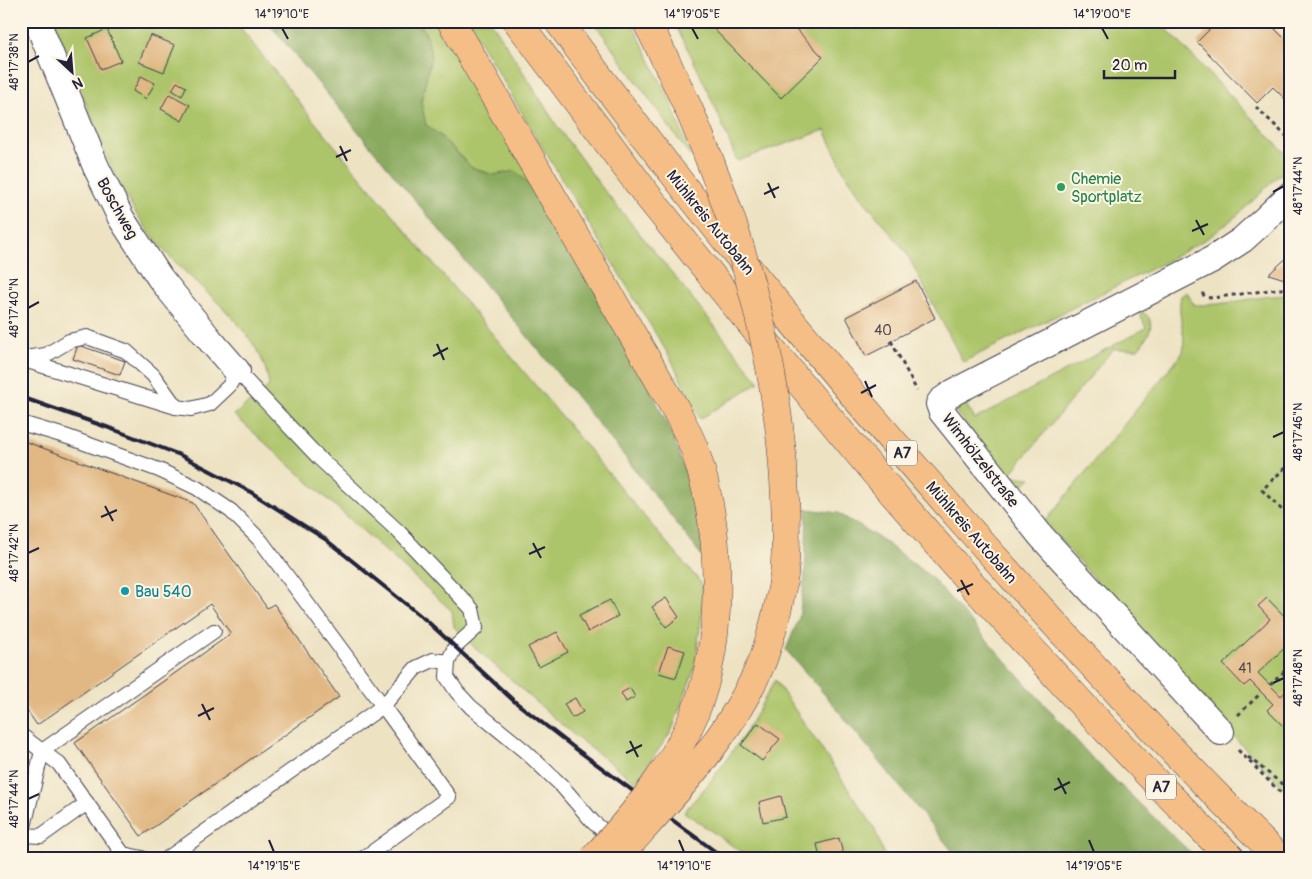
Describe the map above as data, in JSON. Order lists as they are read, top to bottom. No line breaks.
{"streets":{"highway":["Mühlkreis Autobahn","A7"],"street":["Boschweg","Wimhölzelstraße"]},"places":["Chemie Sportplatz","Bau 540"],"house_numbers":["40","41"],"scale_bar":"20 m","north":"bottom right","coordinates":["14°19'10\"E","14°19'05\"E","14°19'00\"E","48°17'38\"N","48°17'44\"N","48°17'40\"N","48°17'46\"N","48°17'42\"N","48°17'48\"N","14°19'15\"E"]}
